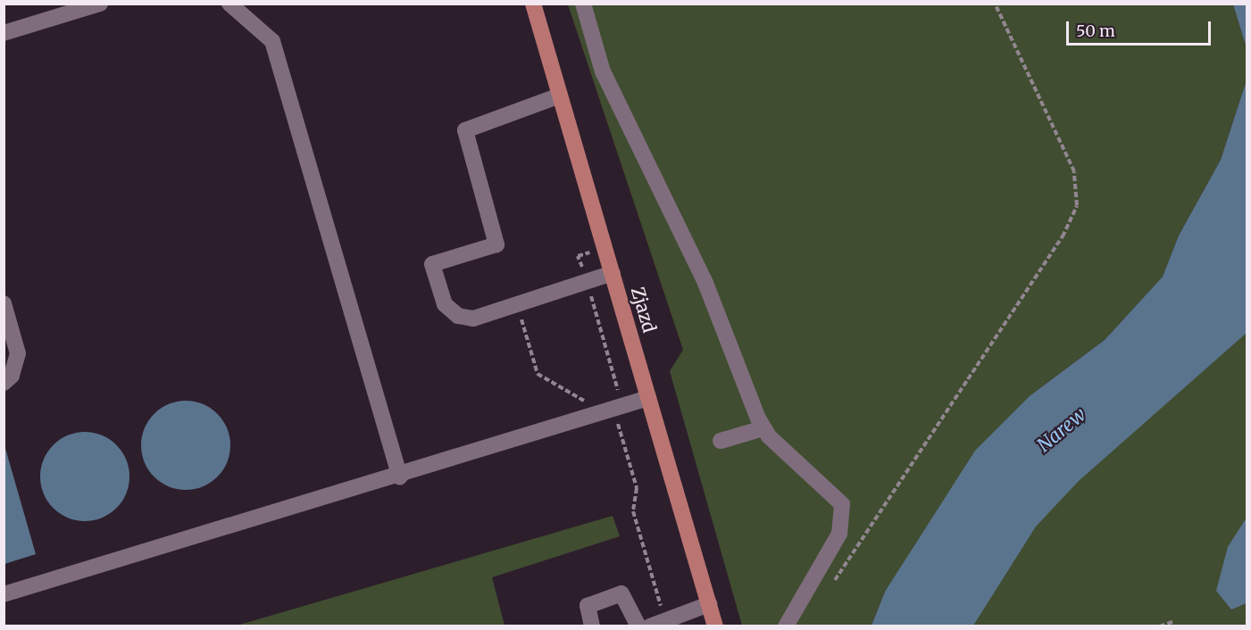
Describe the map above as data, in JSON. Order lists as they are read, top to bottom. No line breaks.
{"streets":{"main road":["Zjazd"]},"water":["Narew"],"scale_bar":"50 m"}
